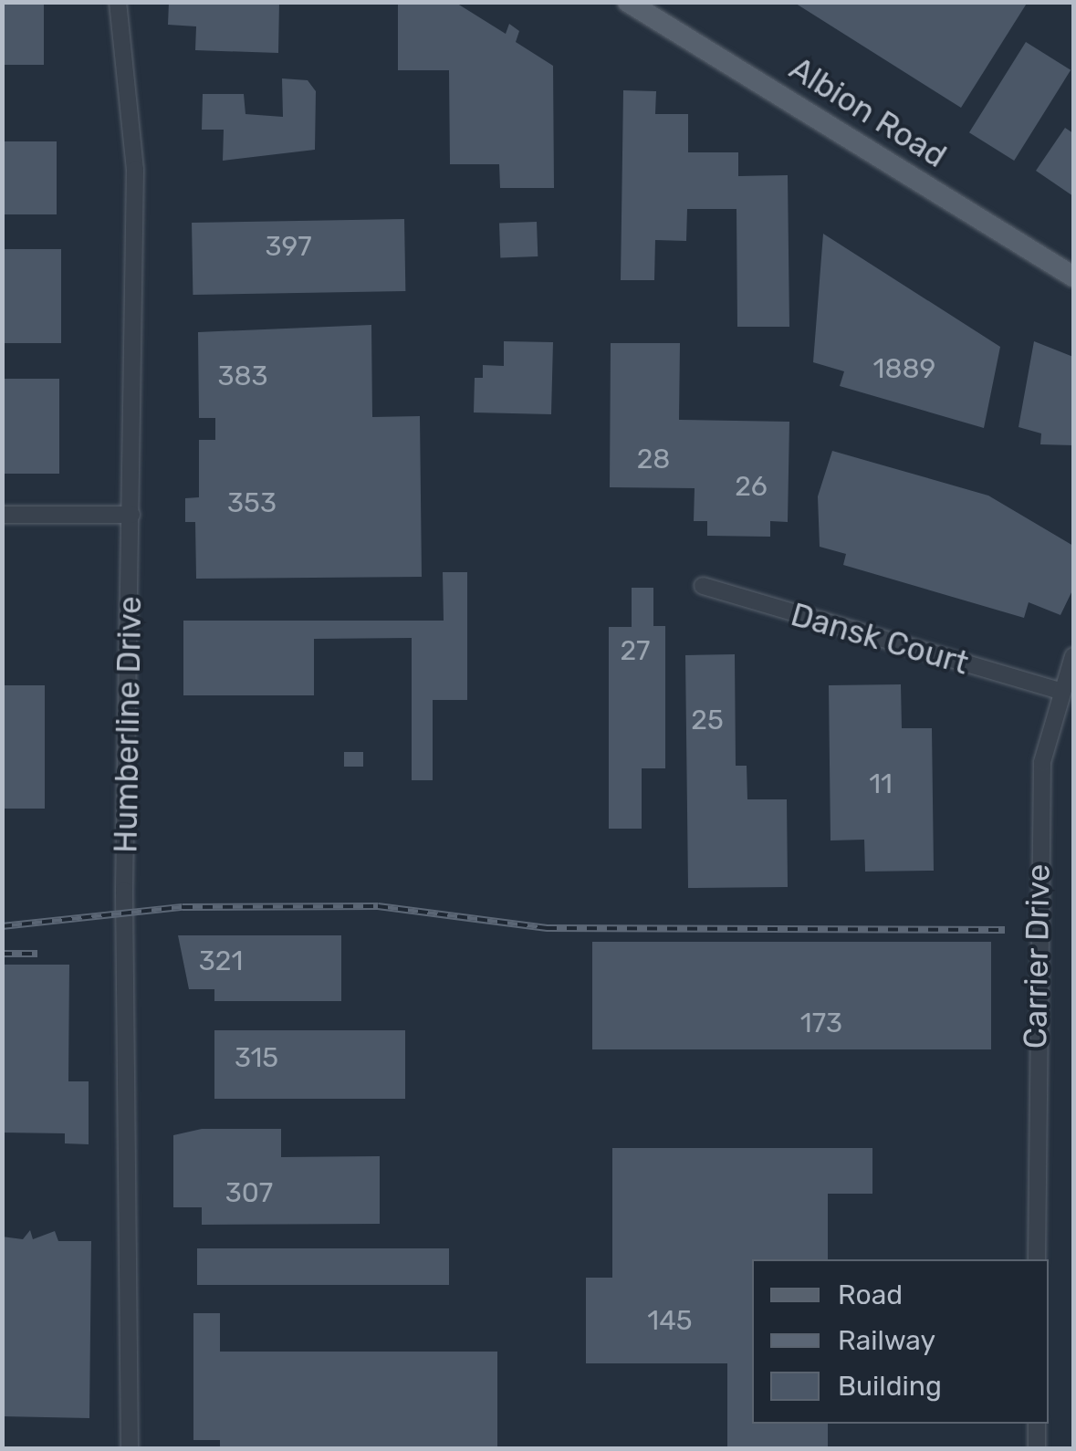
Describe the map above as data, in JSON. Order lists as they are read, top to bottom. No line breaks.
{"streets":{"main road":["Albion Road"],"street":["Dansk Court","Humberline Drive","Carrier Drive"]},"crossings":[["Dansk Court","Carrier Drive"]],"house_numbers":["397","1889","383","28","26","353","27","25","11","321","173","315","307","145"],"legend":["Road","Railway","Building"]}
